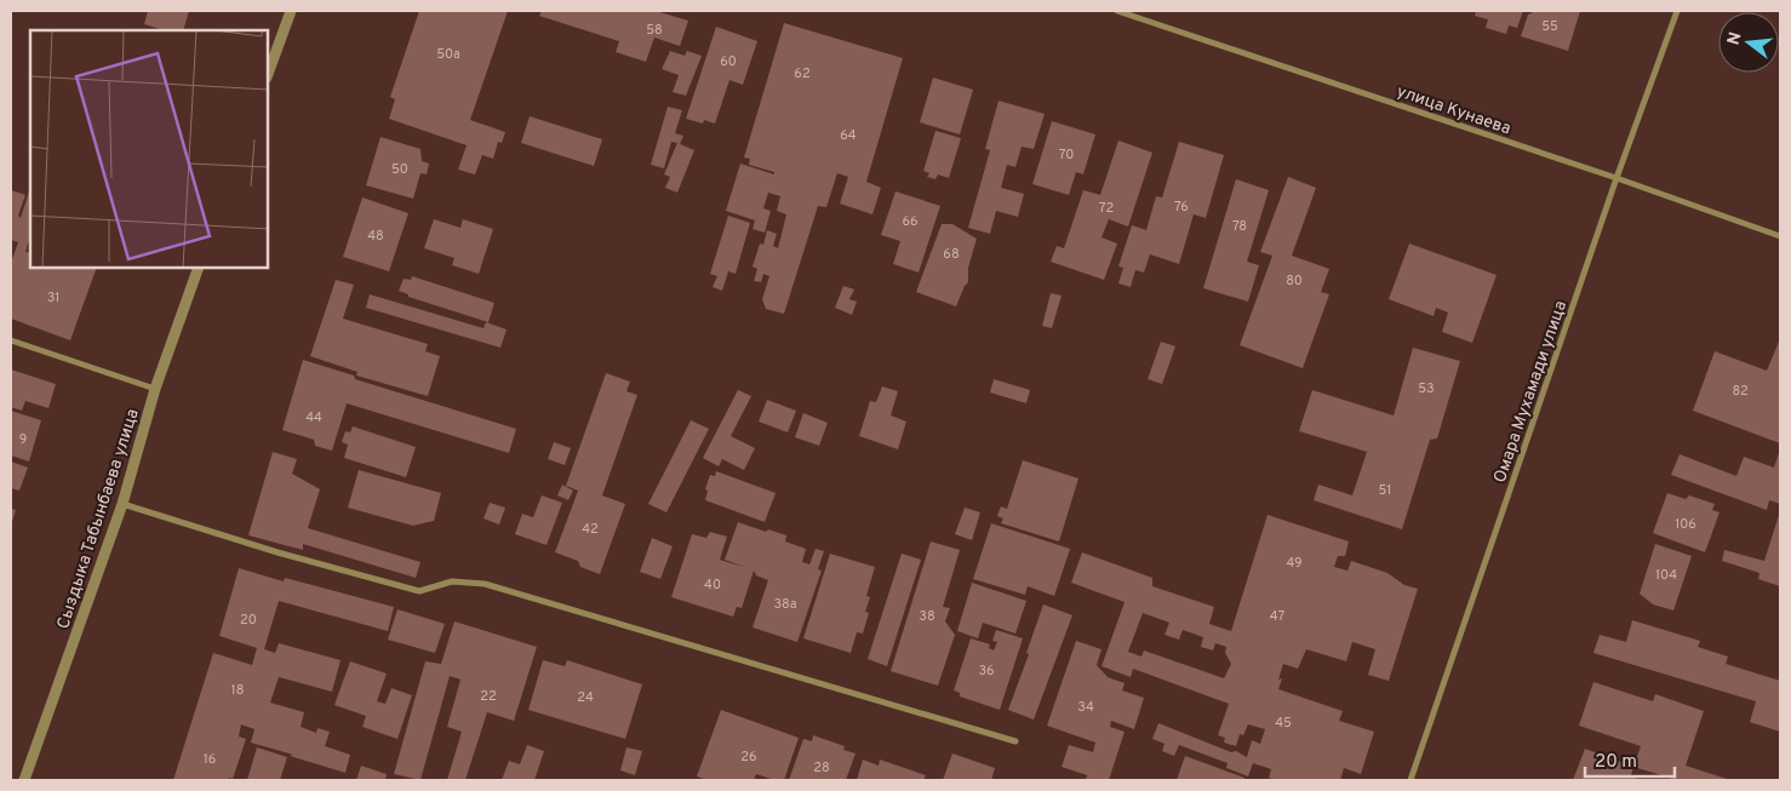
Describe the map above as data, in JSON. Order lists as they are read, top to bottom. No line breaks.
{"streets":{"street":["улица Кунаева","Омара Мухамади улица","Сыздыка Табынбаева улица"]},"crossings":[["улица Кунаева","Омара Мухамади улица"]],"house_numbers":["55","58","50а","60","62","64","70","50","76","72","66","78","48","68","80","31","53","82","44","9","51","106","42","49","104","40","38а","38","47","20","36","18","22","24","34","45","26","16","28"],"scale_bar":"20 m","north":"left"}
